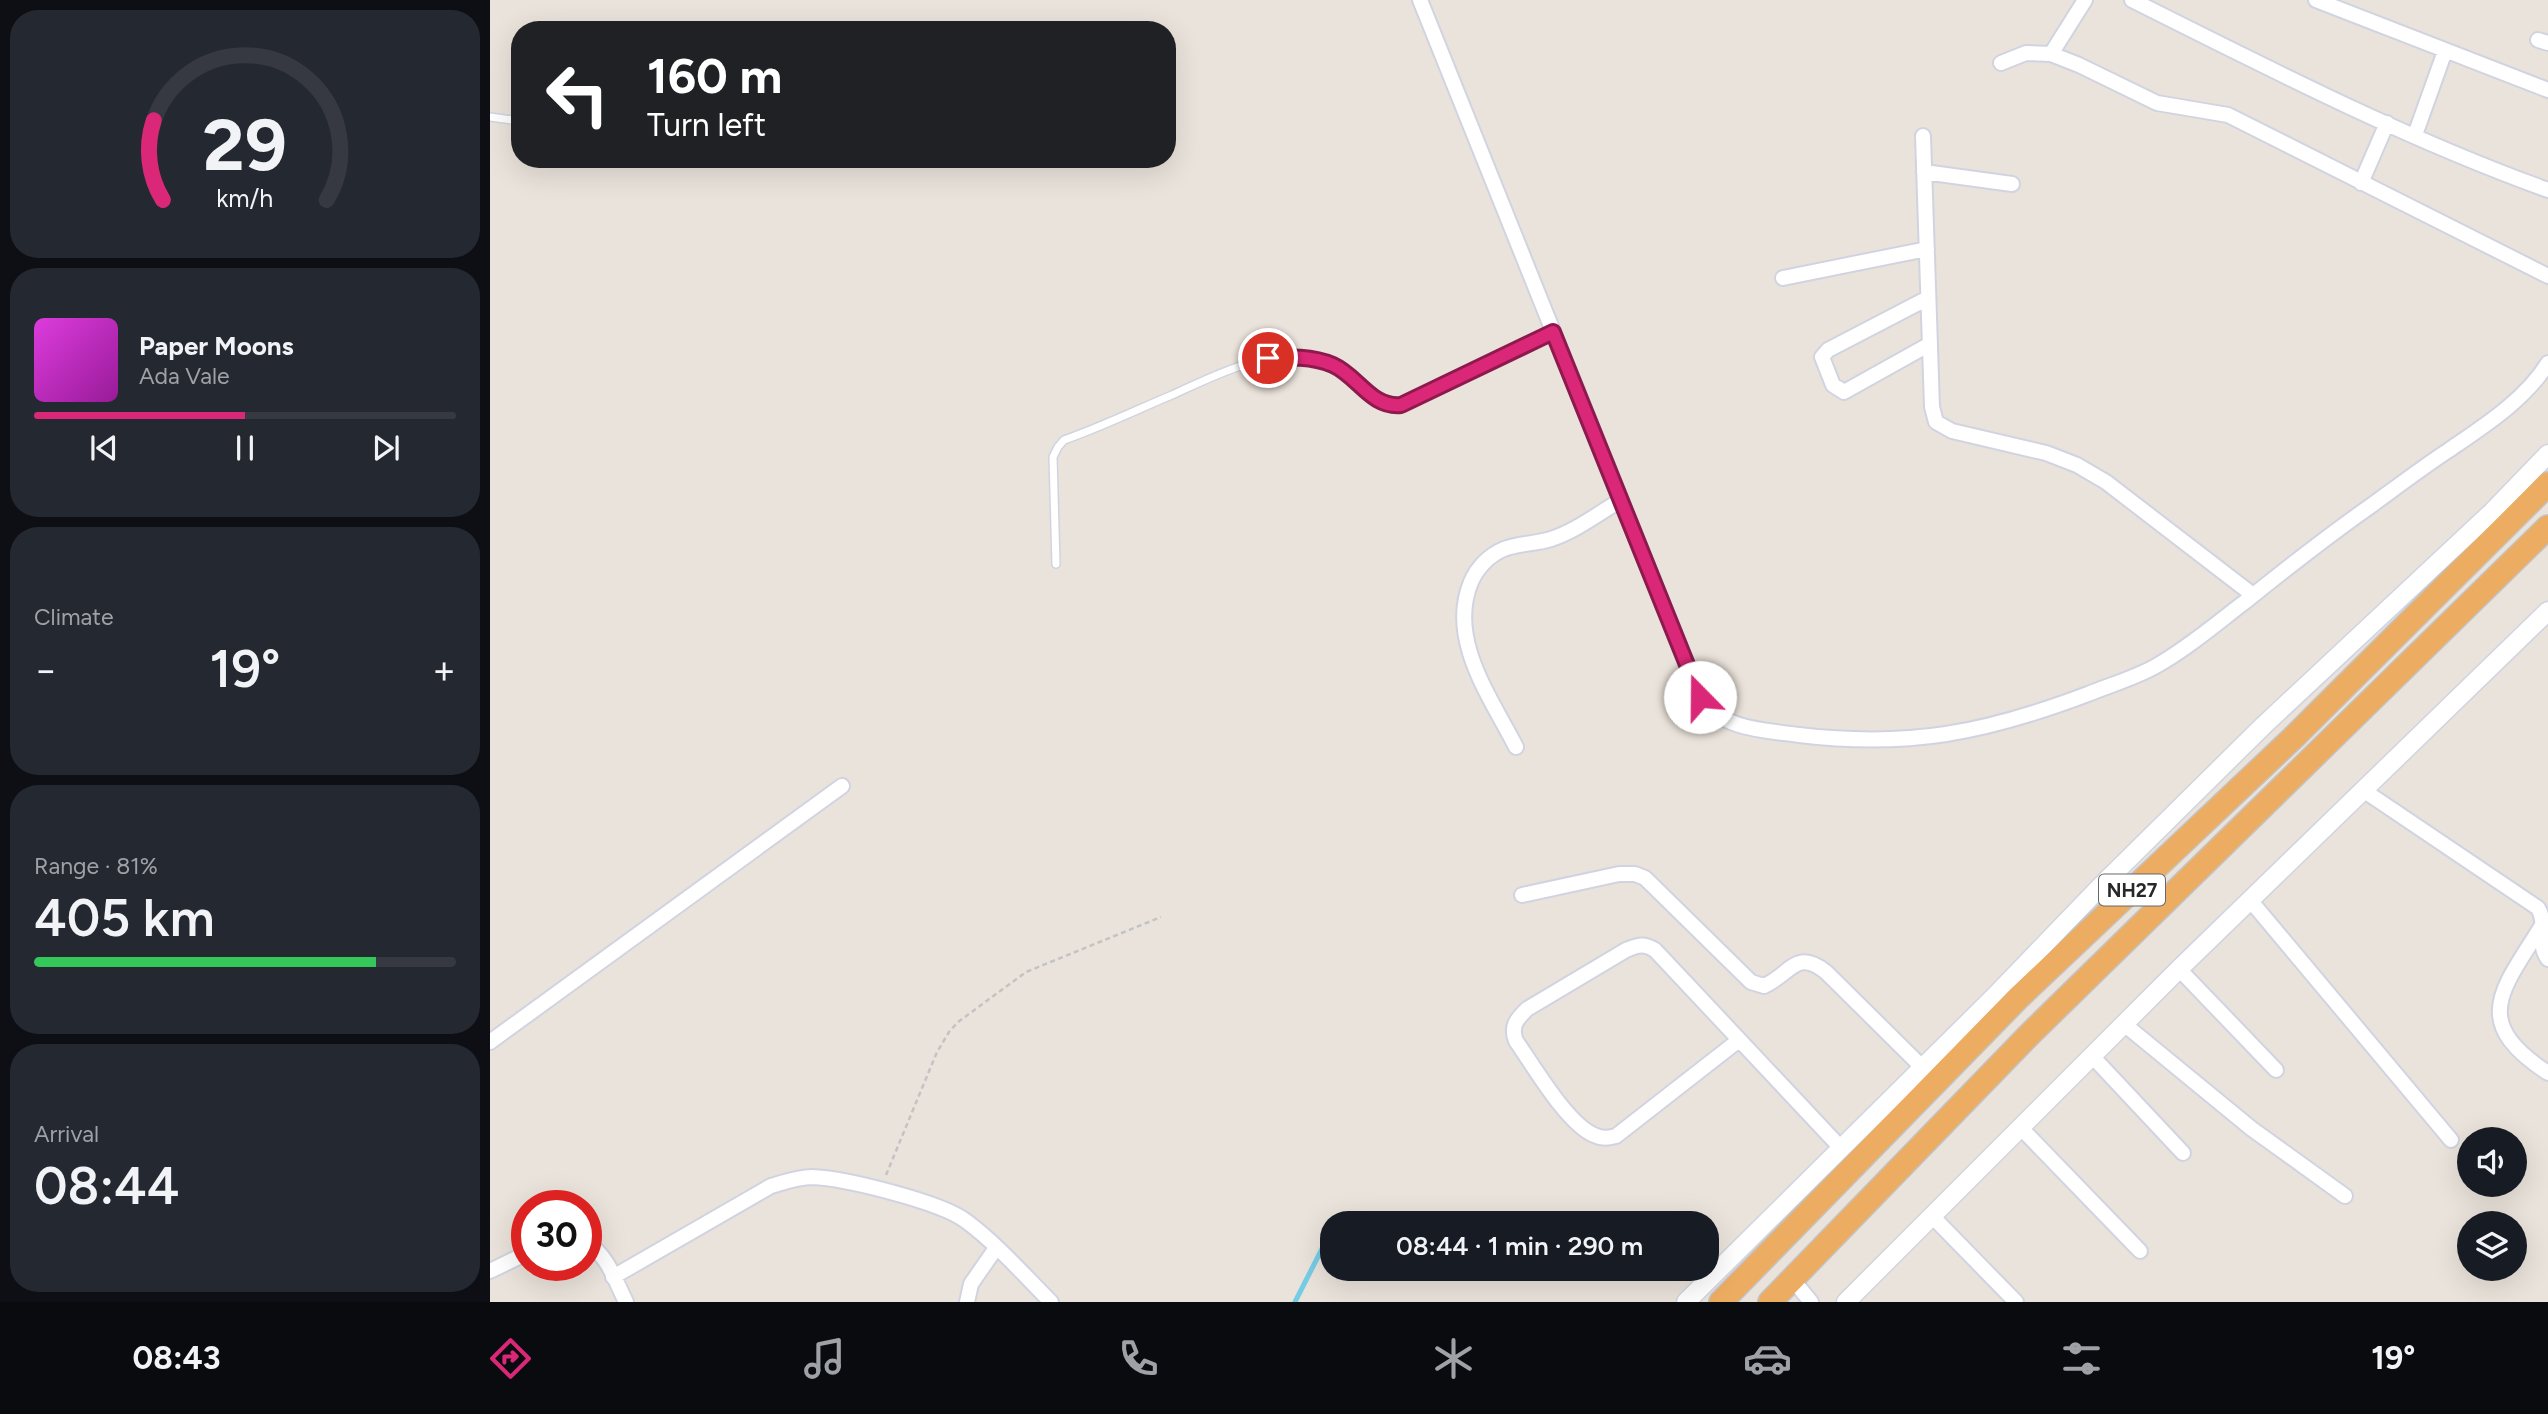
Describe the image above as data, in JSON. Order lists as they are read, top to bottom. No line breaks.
{"streets":{"highway":["NH27"]},"page":{"turn":["160 m","Turn left"],"song":["Paper Moons","Ada Vale"],"tile":["Climate",["Range · 81%","405 km"],["Arrival","08:44"]],"heat":["−","19°","+"],"limit":"30","trip":"08:44 · 1 min · 290 m","tabs":["08:43","19°"],"gauge":["29","km/h"]}}
